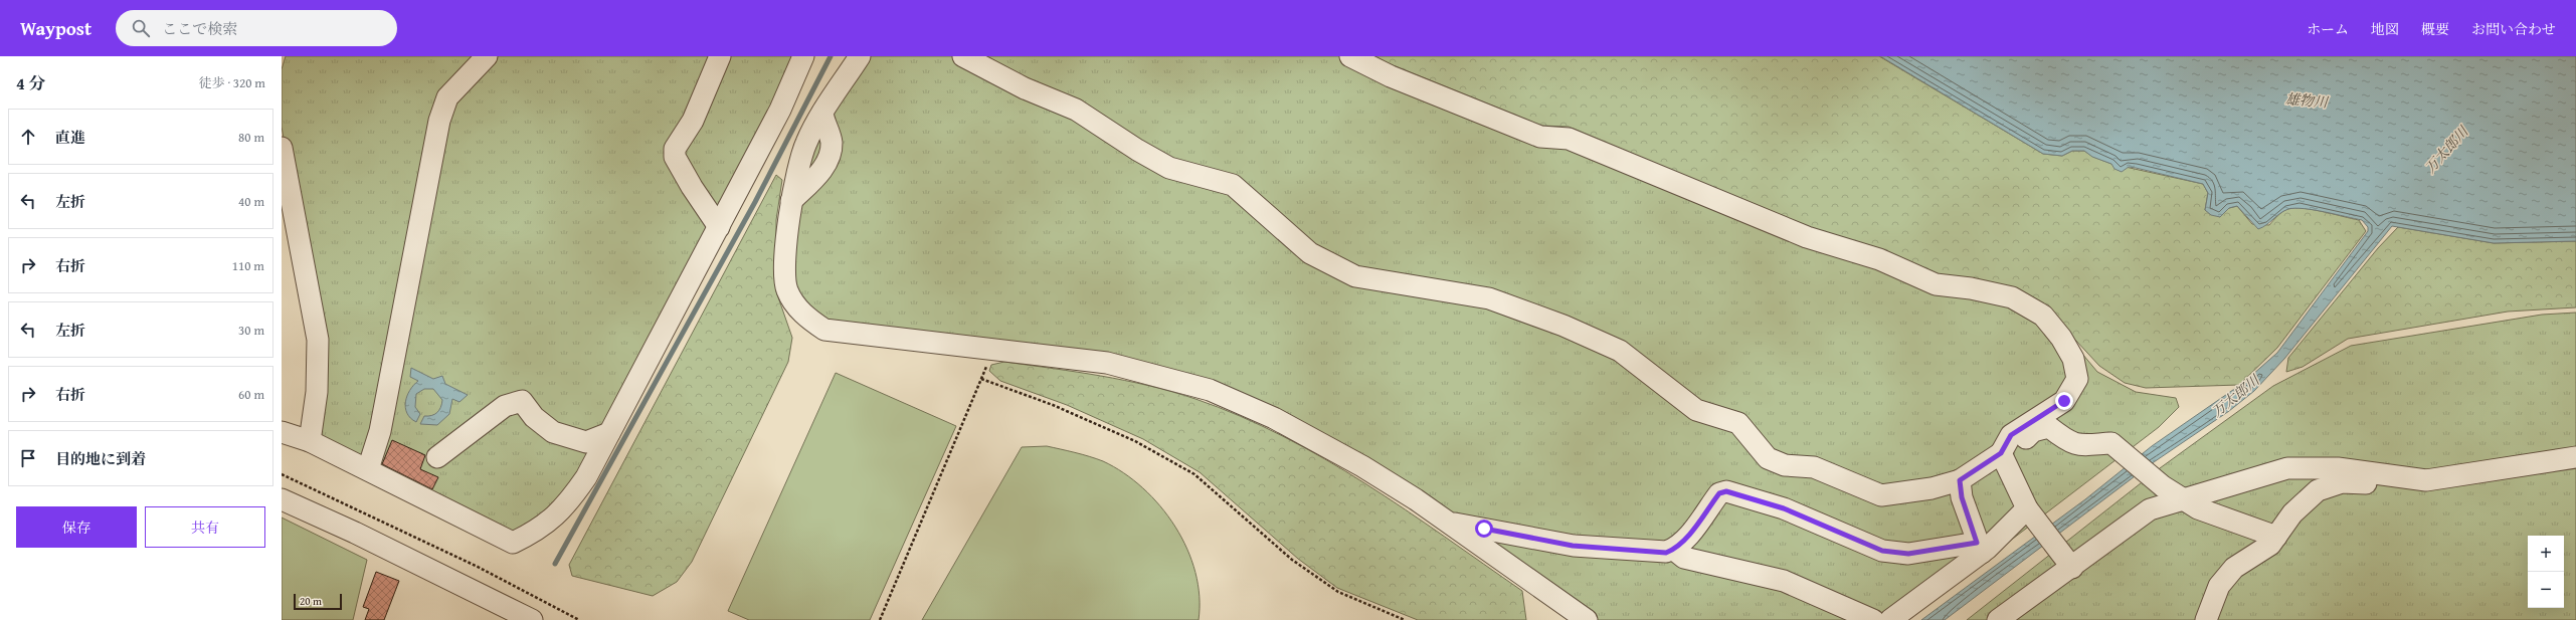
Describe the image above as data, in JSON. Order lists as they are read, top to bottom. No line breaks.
{"water":["雄物川","万太郎川"],"scale_bar":"20 m","page":{"header":"Waypost","search":"ここで検索","nav":["ホーム","地図","概要","お問い合わせ"],"heading":["4 分","徒歩 · 320 m"],"list":[["直進","80 m"],["左折","40 m"],["右折","110 m"],["左折","30 m"],["右折","60 m"],"目的地に到着"],"buttons":["保存","共有"],"map_buttons":["+","−"],"scale":"20 m"}}
